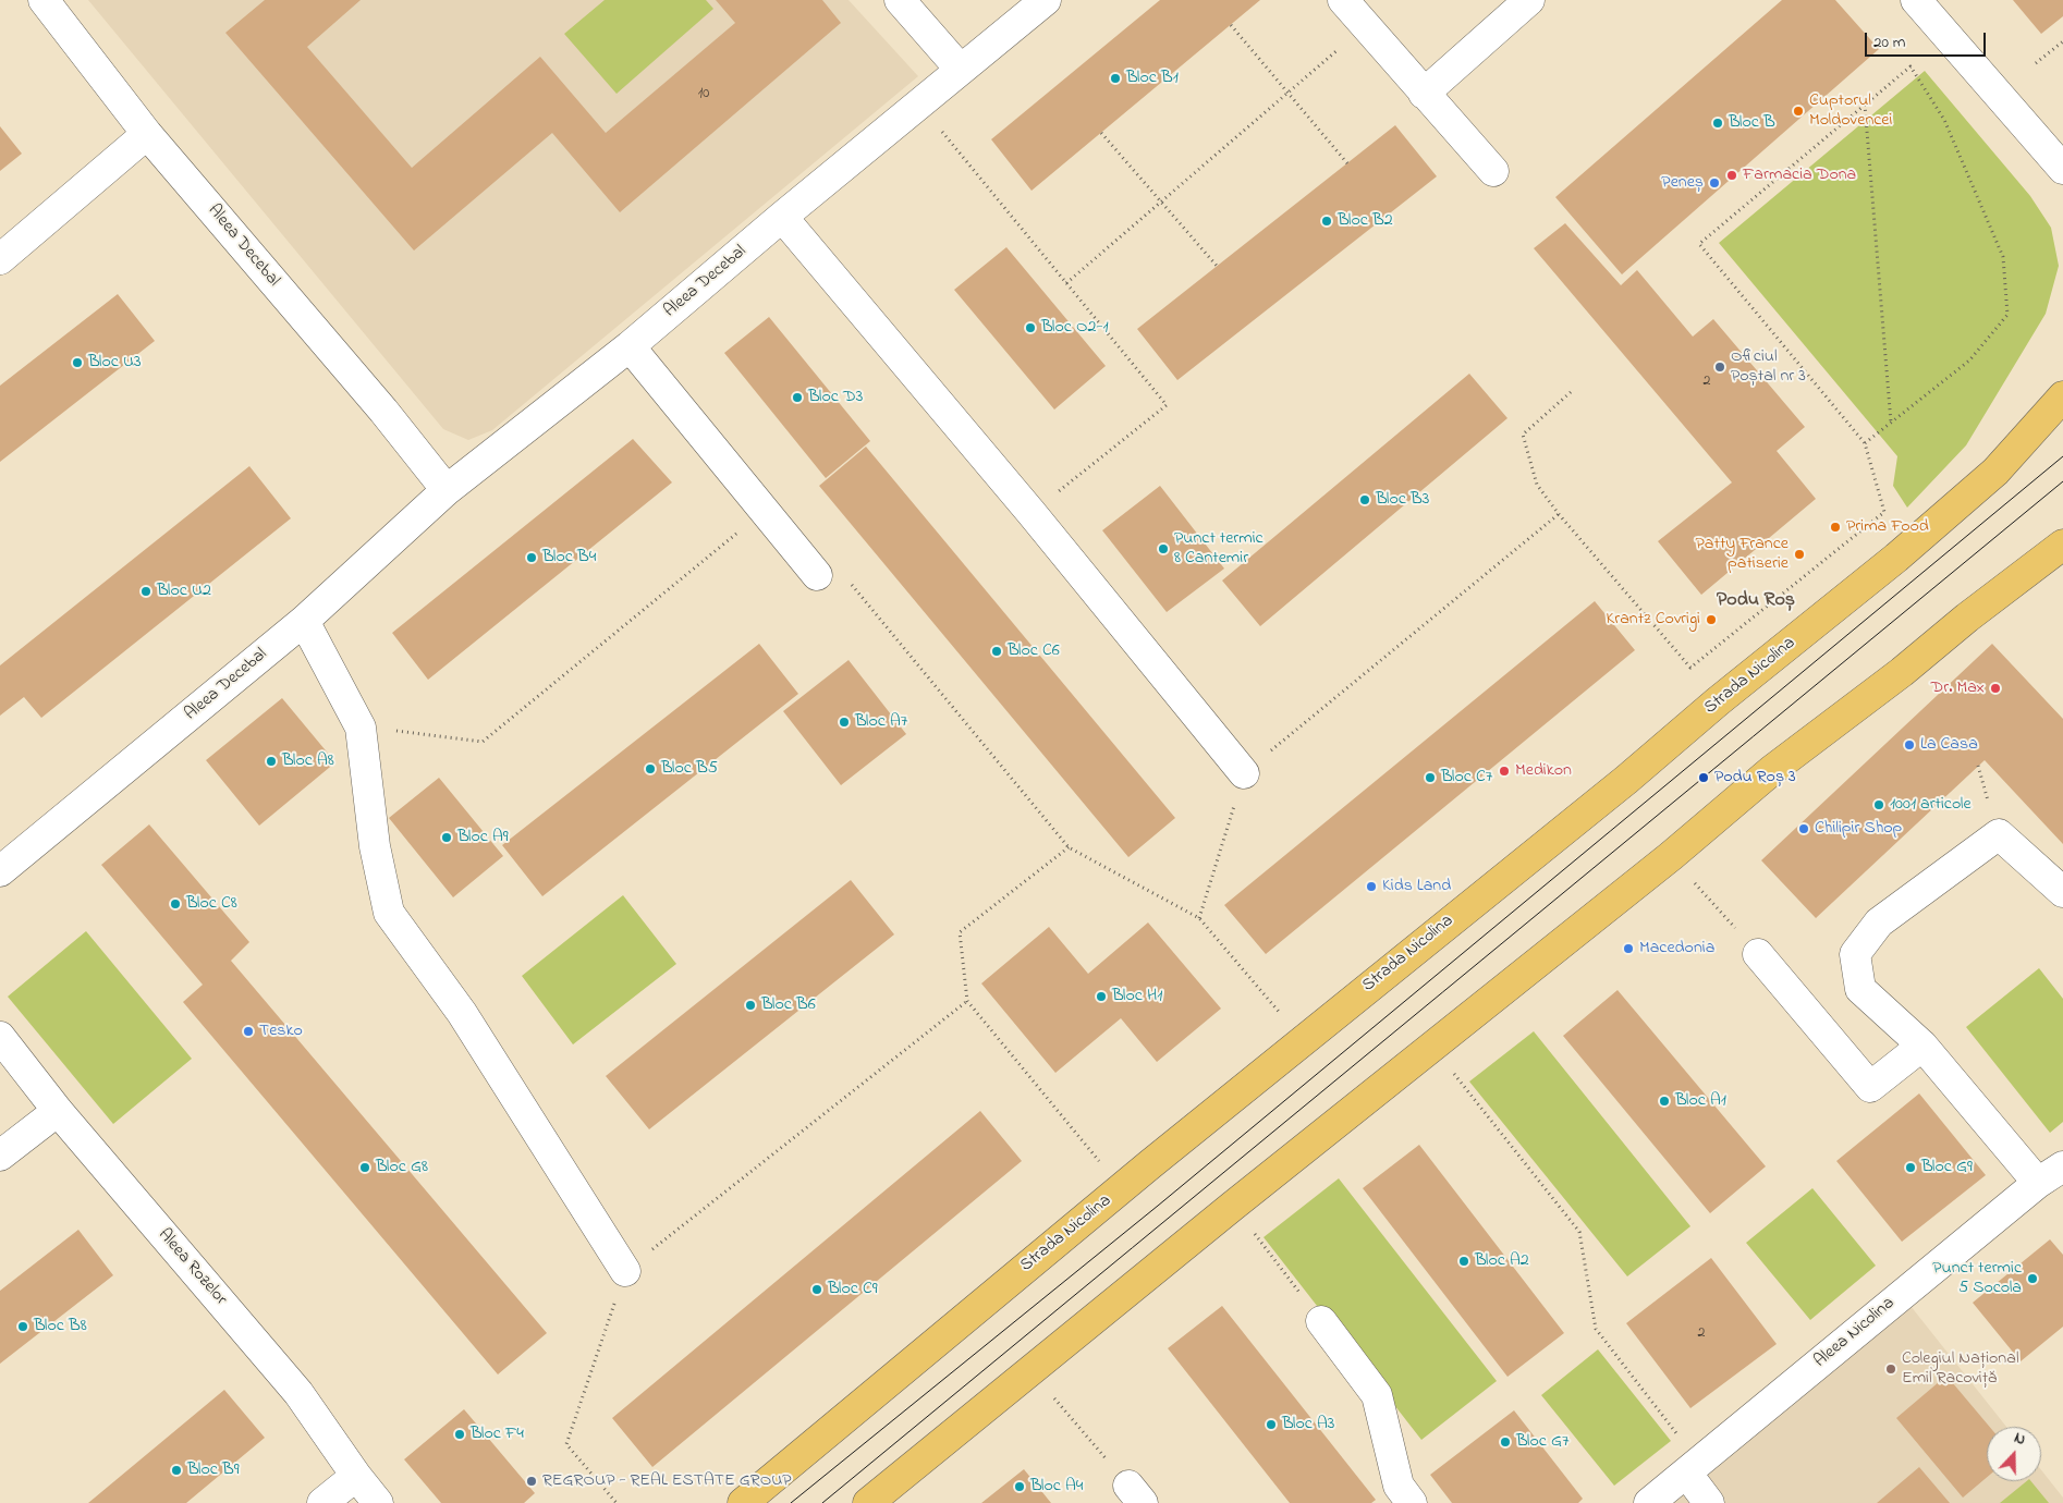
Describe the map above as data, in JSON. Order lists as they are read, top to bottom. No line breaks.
{"streets":{"main road":["Strada Nicolina"],"street":["Aleea Decebal","Aleea Rozelor","Aleea Nicolina"]},"districts":["Podu Roș"],"places":["Bloc B1","Cuptorul Moldovencei","Bloc B","Farmacia Dona","Peneș","Bloc B2","Bloc O2-1","Bloc U3","Oficiul Poștal nr 3","Bloc D3","Bloc B3","Prima Food","Punct termic 8 Cantemir","Patty France patiserie","Bloc B4","Bloc U2","Krantz Covrigi","Bloc C6","Dr. Max","Bloc A7","La Casa","Bloc A8","Bloc B5","Medikon","Bloc C7","Podu Roș 3","1001 articole","Chilipir Shop","Bloc A9","Kids Land","Bloc C8","Macedonia","Bloc H1","Bloc B6","Tesko","Bloc A1","Bloc G8","Bloc G9","Bloc A2","Punct termic 5 Socola","Bloc C9","Bloc B8","Colegiul Național Emil Racoviță","Bloc A3","Bloc F4","Bloc G7","Bloc B9","REGROUP - REAL ESTATE GROUP","Bloc A4"],"house_numbers":["10","2","2"],"scale_bar":"20 m","north":"top"}
